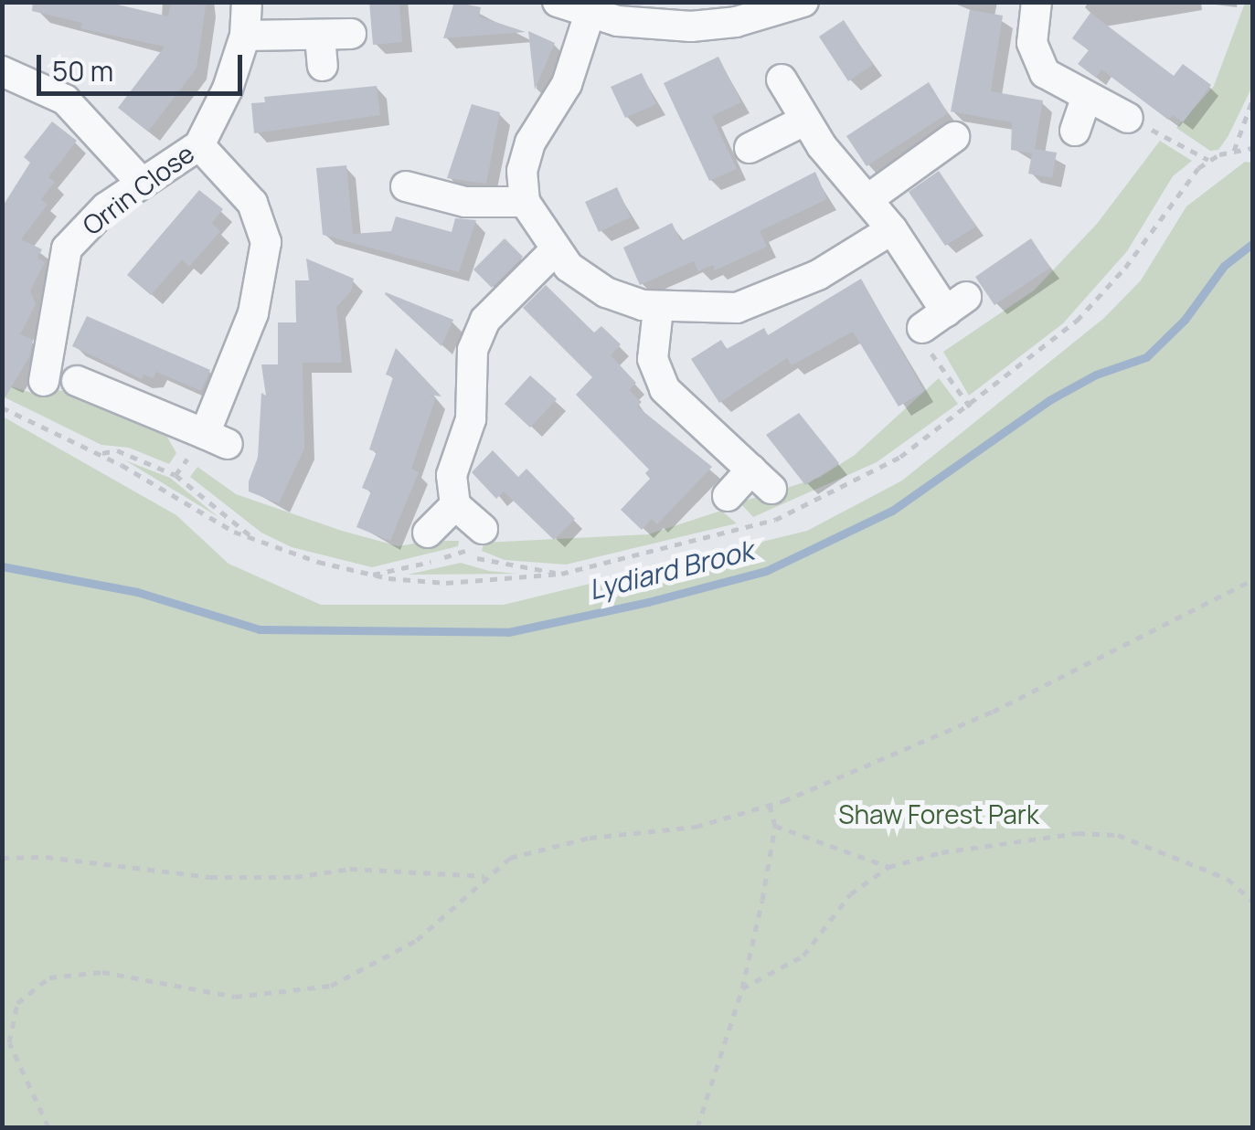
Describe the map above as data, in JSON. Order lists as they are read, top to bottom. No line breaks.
{"streets":{"street":["Orrin Close"]},"water":["Lydiard Brook"],"parks":["Shaw Forest Park"],"scale_bar":"50 m"}
